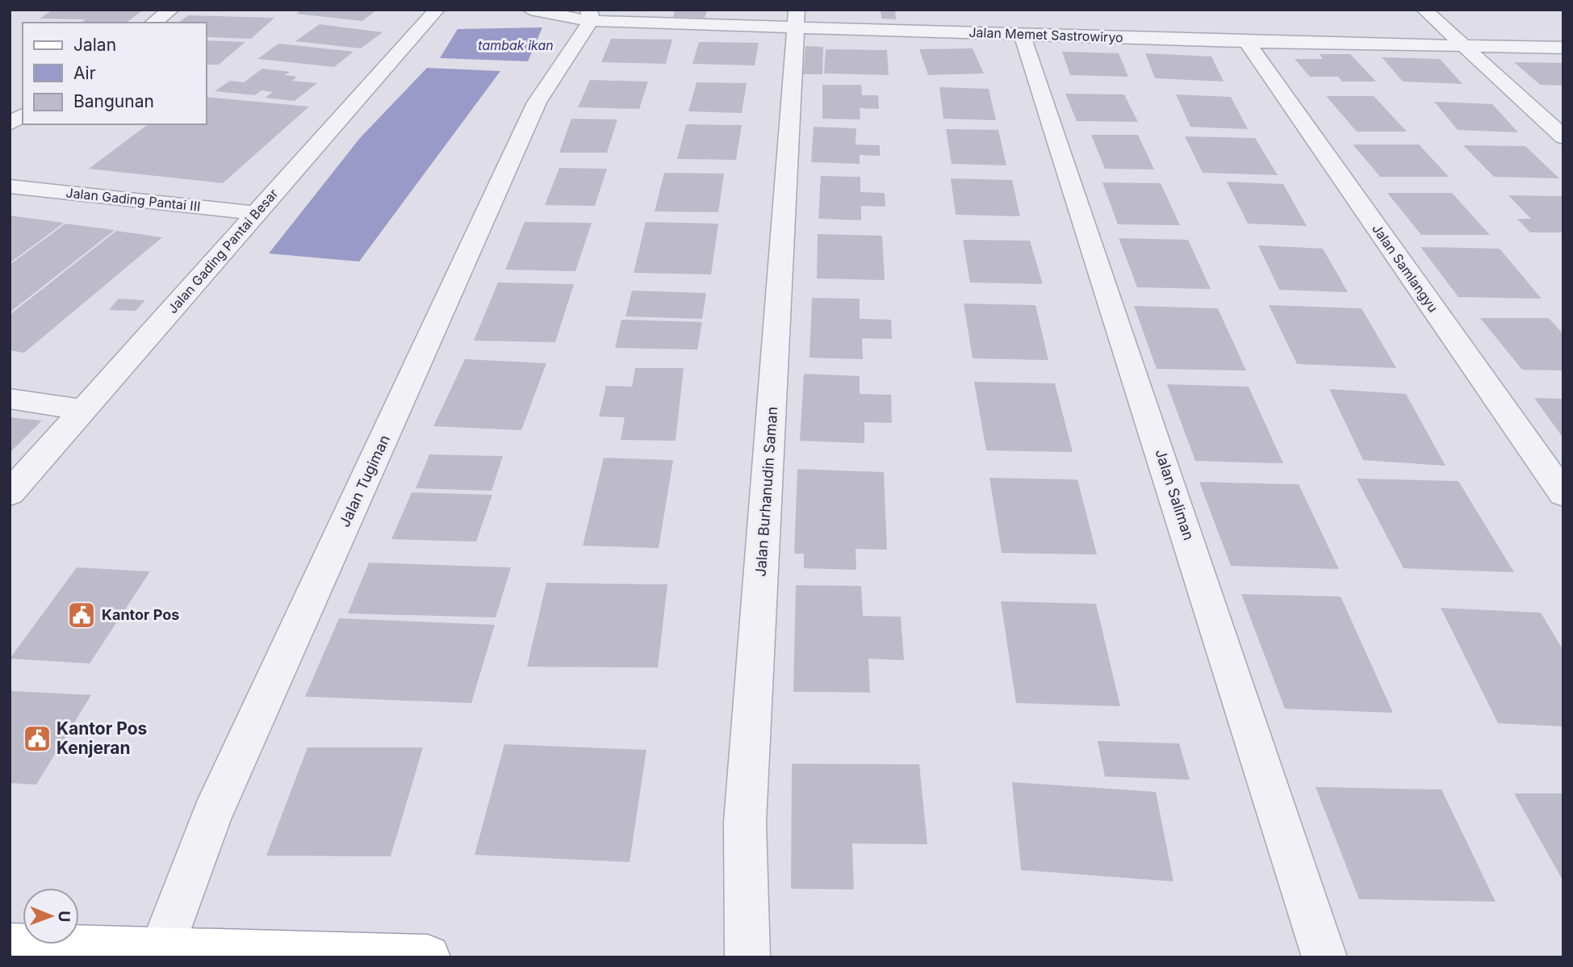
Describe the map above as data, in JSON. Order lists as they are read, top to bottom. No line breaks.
{"streets":{"street":["Jalan Memet Sastrowiryo","Jalan Gading Pantai III","Jalan Gading Pantai Besar","Jalan Samlangyu","Jalan Tugiman","Jalan Burhanudin Saman","Jalan Saliman"]},"crossings":[["Jalan Memet Sastrowiryo","Jalan Samlangyu"],["Jalan Memet Sastrowiryo","Jalan Tugiman"],["Jalan Memet Sastrowiryo","Jalan Burhanudin Saman"],["Jalan Memet Sastrowiryo","Jalan Saliman"],["Jalan Gading Pantai III","Jalan Gading Pantai Besar"]],"water":["tambak ikan"],"places":{"public building":["Kantor Pos","Kantor Pos Kenjeran"]},"legend":["Jalan","Air","Bangunan"],"north":"right"}
